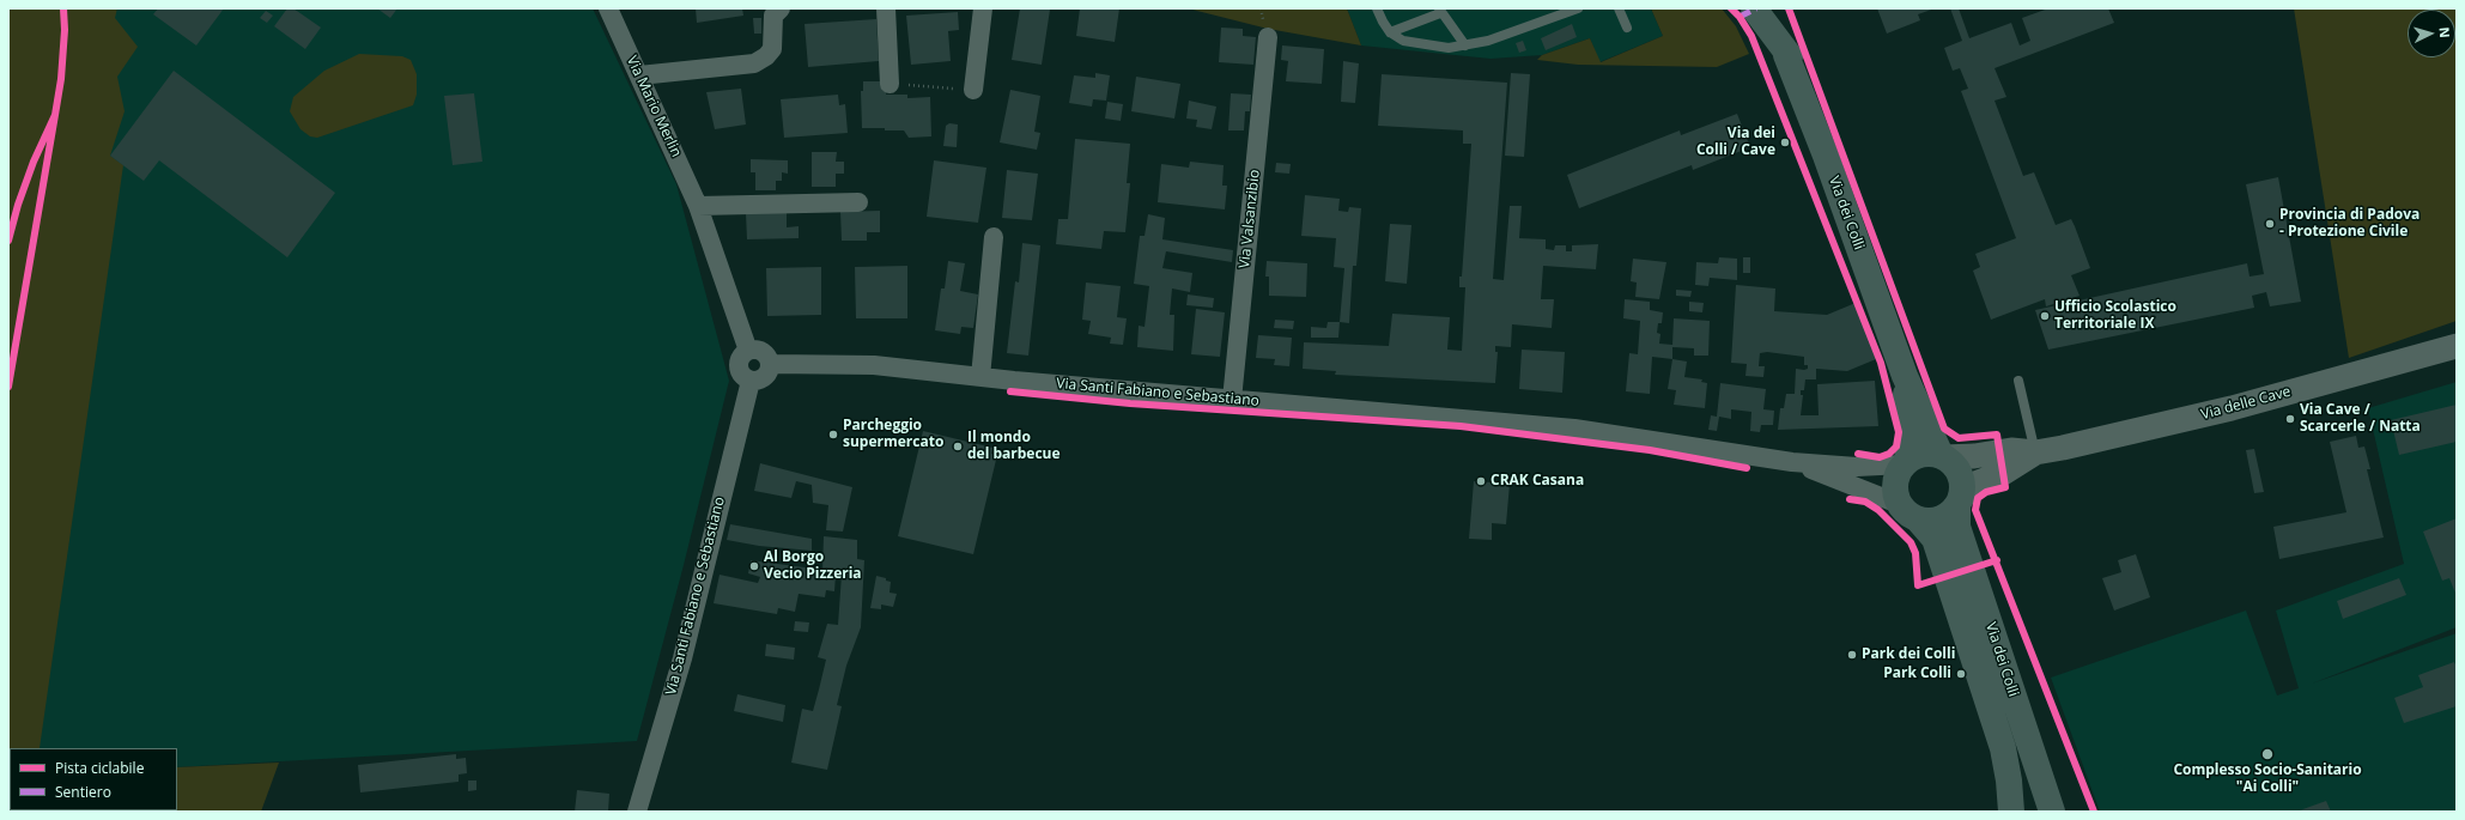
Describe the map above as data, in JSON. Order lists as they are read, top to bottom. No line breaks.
{"streets":{"main road":["Via dei Colli"],"street":["Via Mario Merlin","Via Valsanzibio","Via Santi Fabiano e Sebastiano","Via delle Cave"]},"crossings":[["Via Mario Merlin","Via Santi Fabiano e Sebastiano"],["Via dei Colli","Via Santi Fabiano e Sebastiano"],["Via dei Colli","Via delle Cave"],["Via Valsanzibio","Via Santi Fabiano e Sebastiano"],["Via Santi Fabiano e Sebastiano","Via delle Cave"]],"places":["Via dei Colli / Cave","Provincia di Padova - Protezione Civile","Ufficio Scolastico Territoriale IX","Via Cave / Scarcerle / Natta","Parcheggio supermercato","Il mondo del barbecue","CRAK Casana","Al Borgo Vecio Pizzeria","Park dei Colli","Park Colli","Complesso Socio-Sanitario \"Ai Colli\""],"legend":["Pista ciclabile","Sentiero"],"north":"right"}
